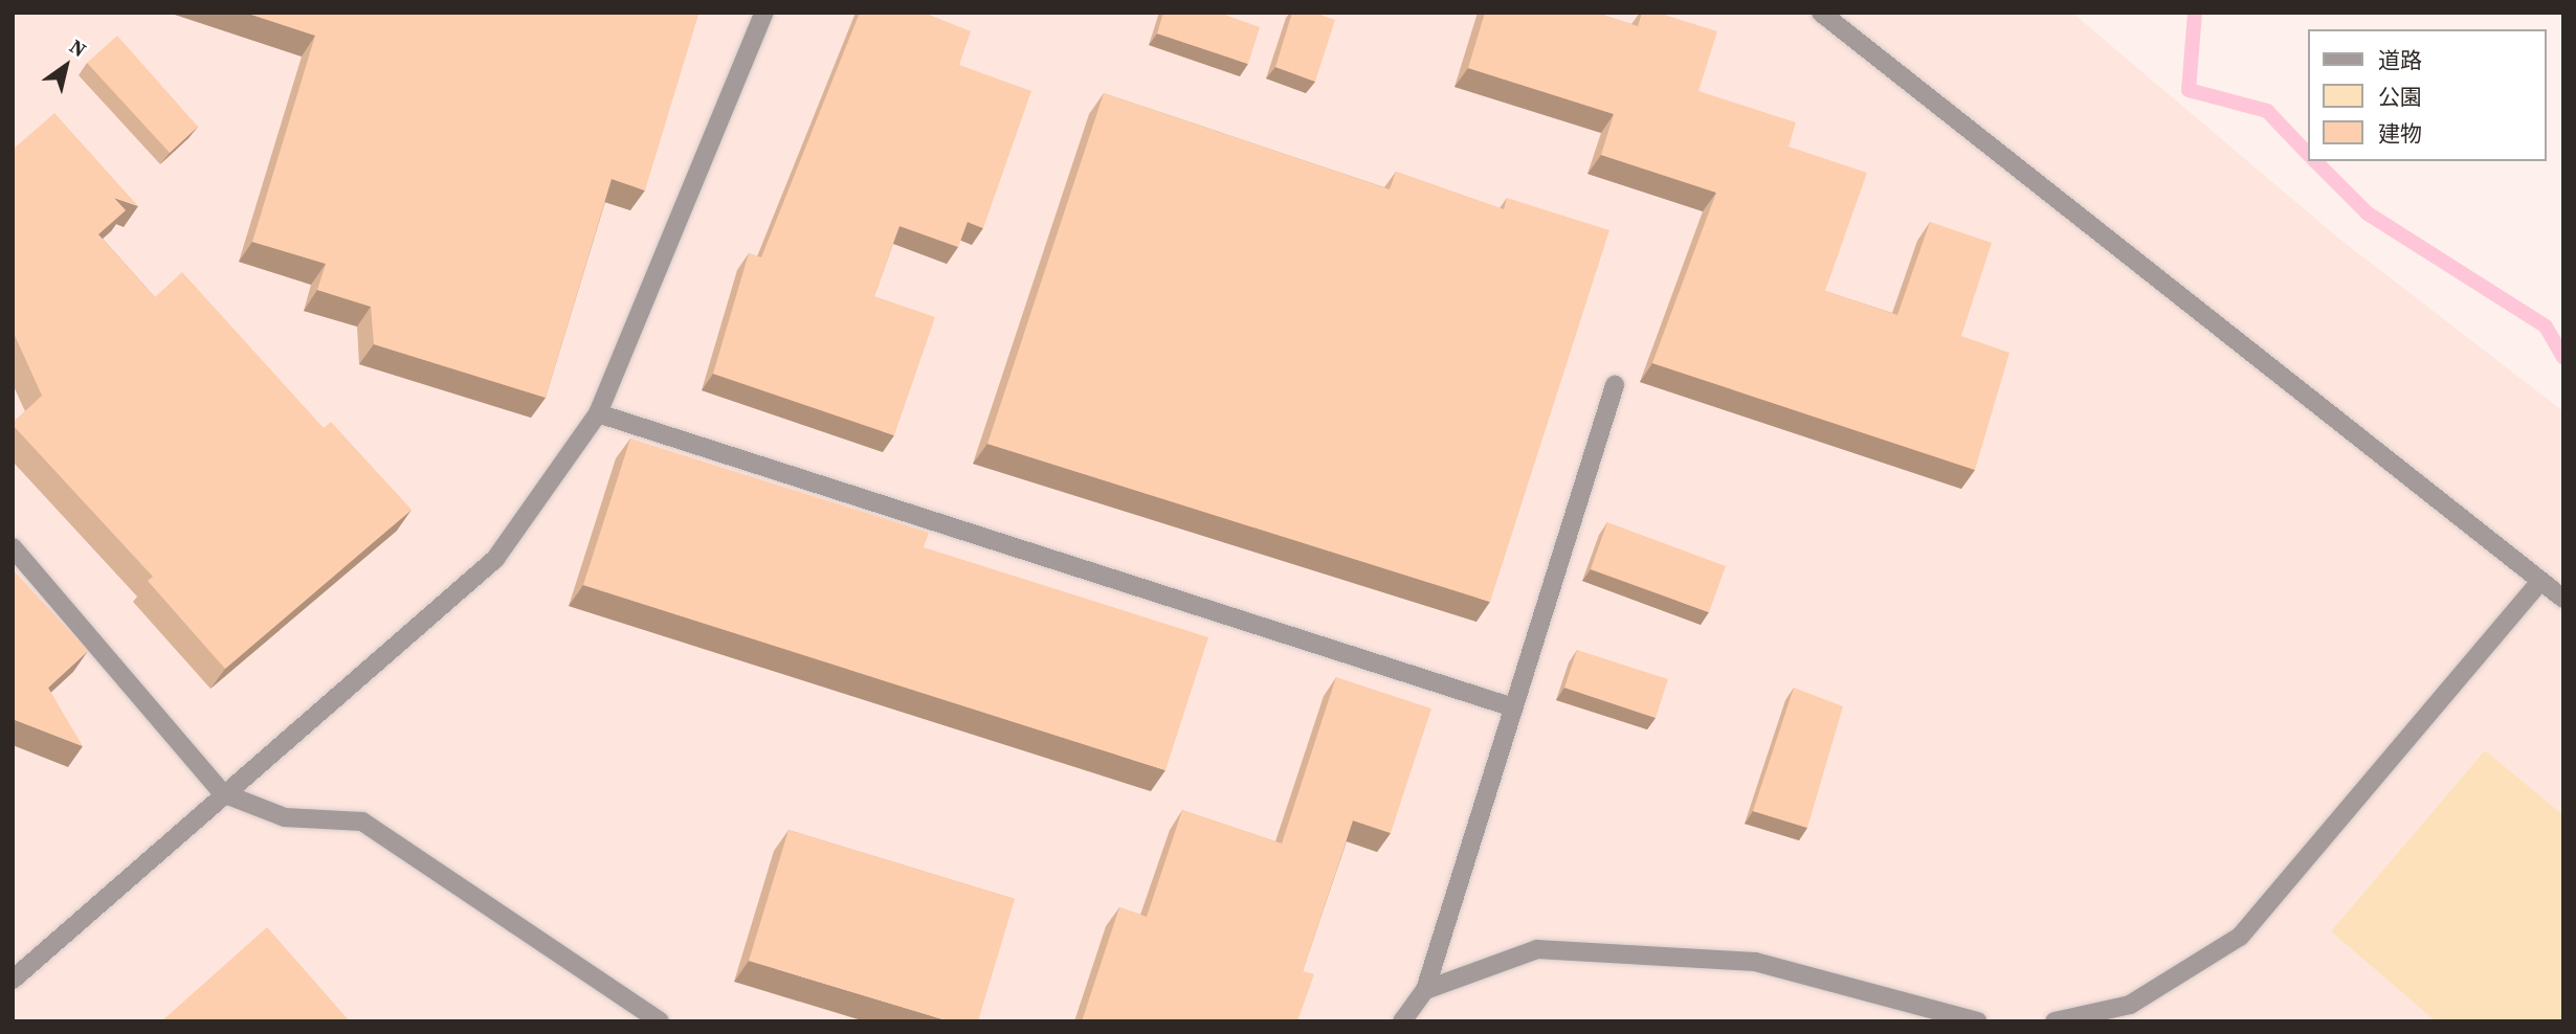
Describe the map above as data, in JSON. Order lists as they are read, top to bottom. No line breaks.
{"legend":["道路","公園","建物"],"north":"top right"}
